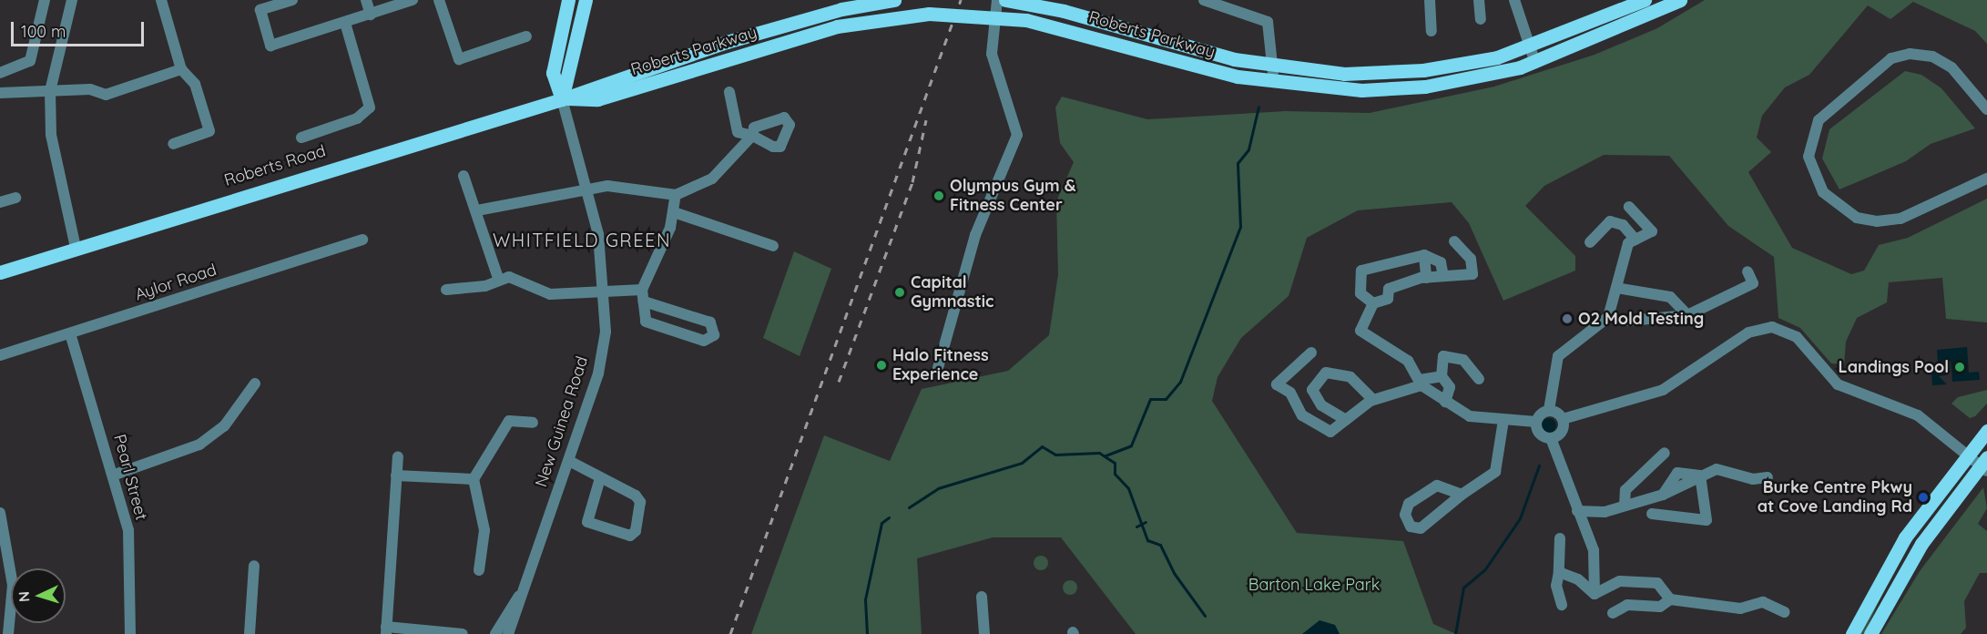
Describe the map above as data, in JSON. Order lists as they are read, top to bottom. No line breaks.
{"streets":{"main road":["Roberts Parkway","Roberts Road","New Guinea Road"],"street":["Aylor Road","Pearl Street"]},"crossings":[["Roberts Parkway","Roberts Road"],["Roberts Parkway","New Guinea Road"],["Roberts Road","New Guinea Road"],["Aylor Road","Pearl Street"]],"districts":["WHITFIELD GREEN"],"parks":["Barton Lake Park"],"places":["Olympus Gym & Fitness Center","Capital Gymnastic","O2 Mold Testing","Halo Fitness Experience","Landings Pool","Burke Centre Pkwy at Cove Landing Rd"],"scale_bar":"100 m","north":"left"}
